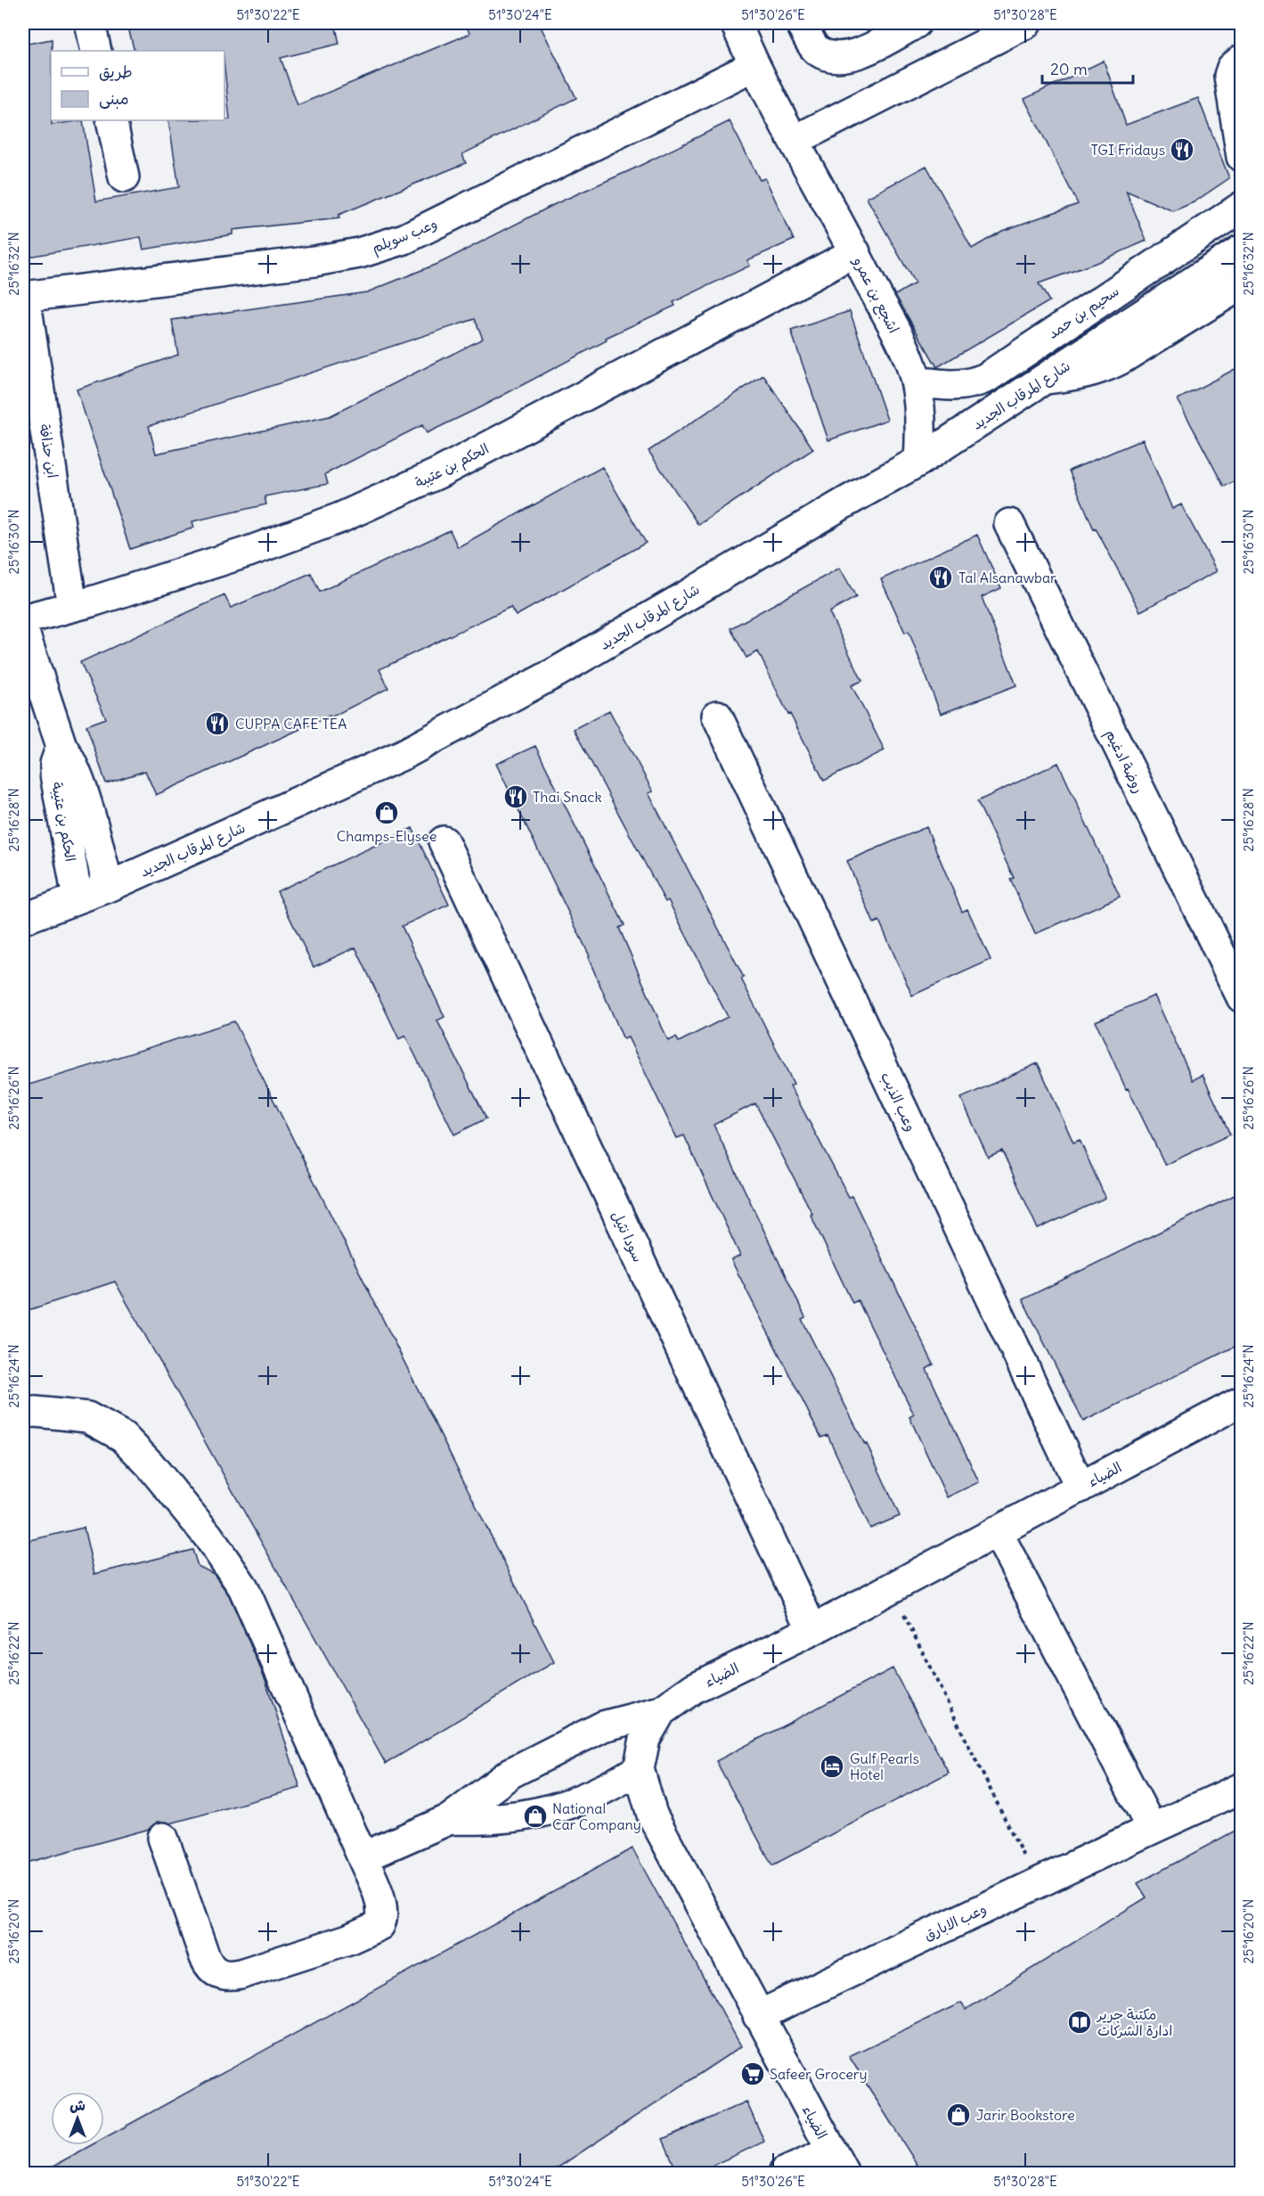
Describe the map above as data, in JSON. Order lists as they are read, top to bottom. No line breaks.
{"streets":{"main road":["وعب سويلم","اشجع بن عمرو","سحيم بن حمد","شارع المرقاب الجديد","ابن حذافة","الحكم بن عتيبة","روضة ادغيم","وعب الذيب","سودا نثيل","الضياء","وعب الابارق"]},"crossings":[["وعب سويلم","اشجع بن عمرو"],["وعب سويلم","ابن حذافة"],["اشجع بن عمرو","سحيم بن حمد"],["اشجع بن عمرو","شارع المرقاب الجديد"],["اشجع بن عمرو","الحكم بن عتيبة"],["شارع المرقاب الجديد","الحكم بن عتيبة"],["ابن حذافة","الحكم بن عتيبة"],["وعب الذيب","الضياء"],["سودا نثيل","الضياء"],["الضياء","وعب الابارق"]],"places":{"restaurant":["TGI Fridays","Tal Alsanawbar","CUPPA CAFE TEA","Thai Snack"],"shop":["Champs-Elysee","National Car Company","Jarir Bookstore"],"hotel":["Gulf Pearls Hotel"],"library":["مكتبة جرير ادارة الشركات"],"supermarket":["Safeer Grocery"]},"legend":["طريق","مبنى"],"scale_bar":"20 m","north":"top","coordinates":["51°30'22\"E","51°30'24\"E","51°30'26\"E","51°30'28\"E","25°16'32\"N","25°16'30\"N","25°16'28\"N","25°16'26\"N","25°16'24\"N","25°16'22\"N","25°16'20\"N"]}
